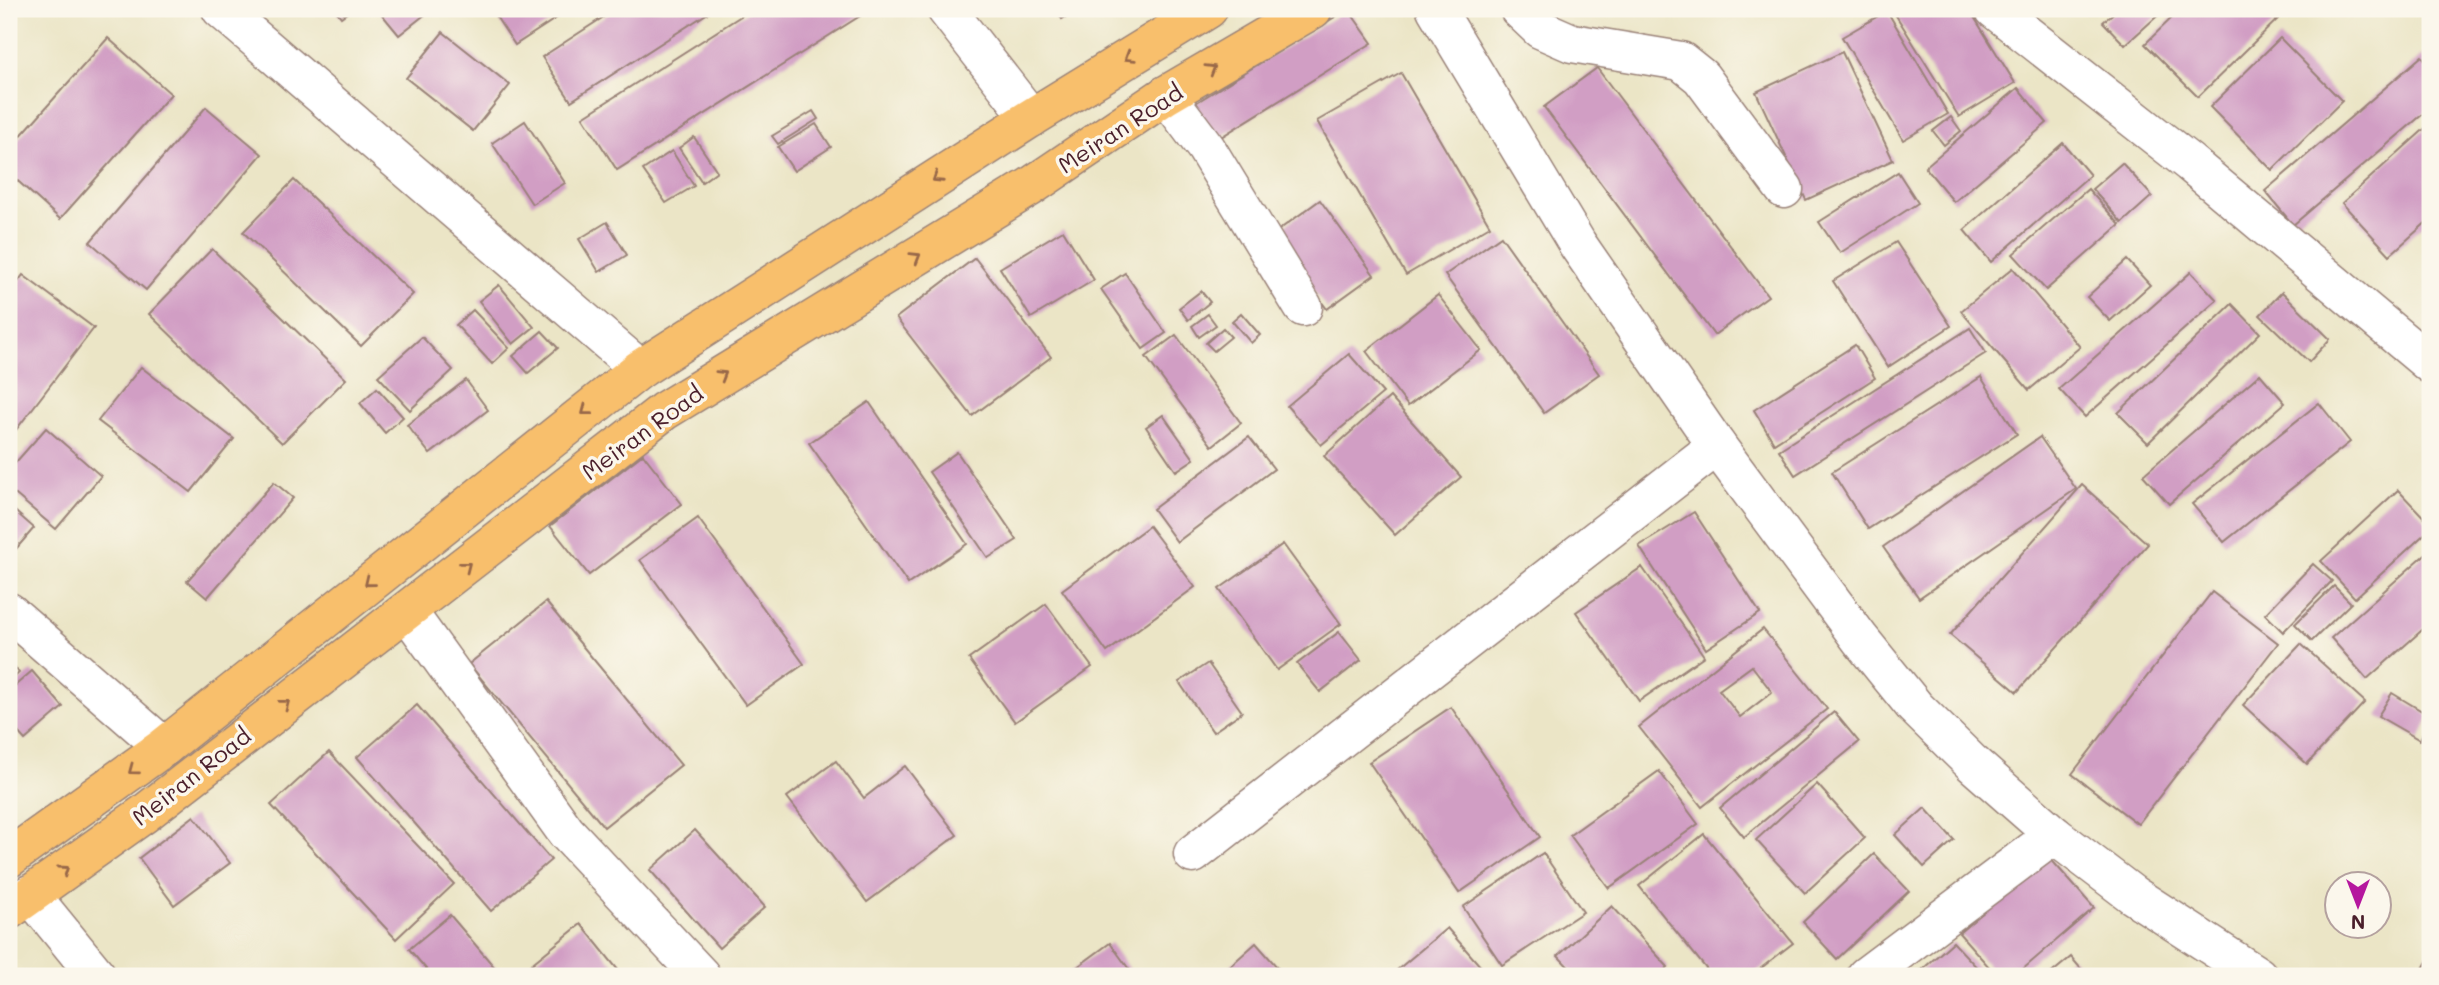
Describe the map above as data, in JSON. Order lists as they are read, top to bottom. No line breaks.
{"streets":{"main road":["Meiran Road"]},"north":"bottom"}
